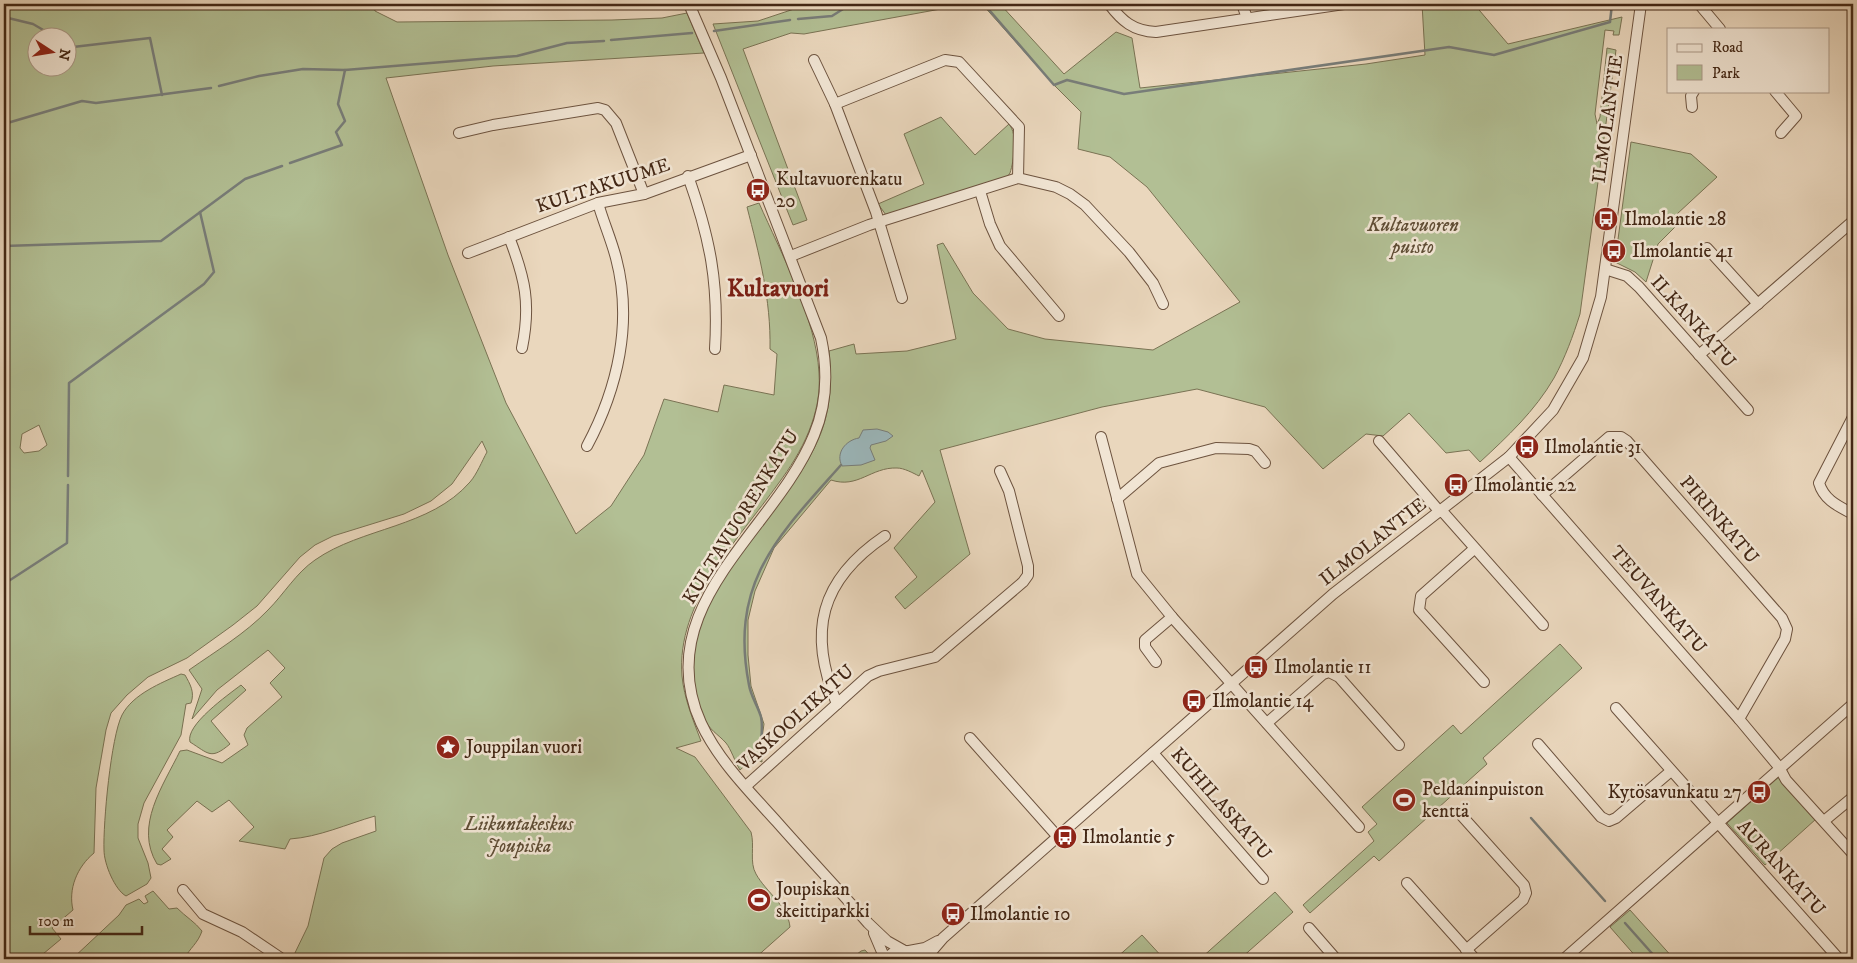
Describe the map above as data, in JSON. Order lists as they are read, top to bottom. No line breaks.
{"streets":{"street":["ILMOLANTIE","KULTAKUUME","ILKANKATU","KULTAVUORENKATU","PIRINKATU","TEUVANKATU","VASKOOLIKATU","KUHILASKATU","AURANKATU"]},"crossings":[["ILMOLANTIE","ILKANKATU"],["ILMOLANTIE","KULTAVUORENKATU"],["ILMOLANTIE","TEUVANKATU"],["ILMOLANTIE","KUHILASKATU"],["KULTAKUUME","KULTAVUORENKATU"],["KULTAVUORENKATU","VASKOOLIKATU"],["PIRINKATU","TEUVANKATU"]],"districts":["Kultavuori"],"parks":["Kultavuoren puisto","Liikuntakeskus Joupiska"],"places":{"bus stop":["Kultavuorenkatu 20","Ilmolantie 28","Ilmolantie 41","Ilmolantie 31","Ilmolantie 22","Ilmolantie 11","Ilmolantie 14","Kytösavunkatu 27","Ilmolantie 5","Ilmolantie 10"],"place":["Jouppilan vuori"],"sports":["Peldaninpuiston kenttä","Joupiskan skeittiparkki"]},"legend":["Road","Park"],"scale_bar":"100 m","north":"right"}
